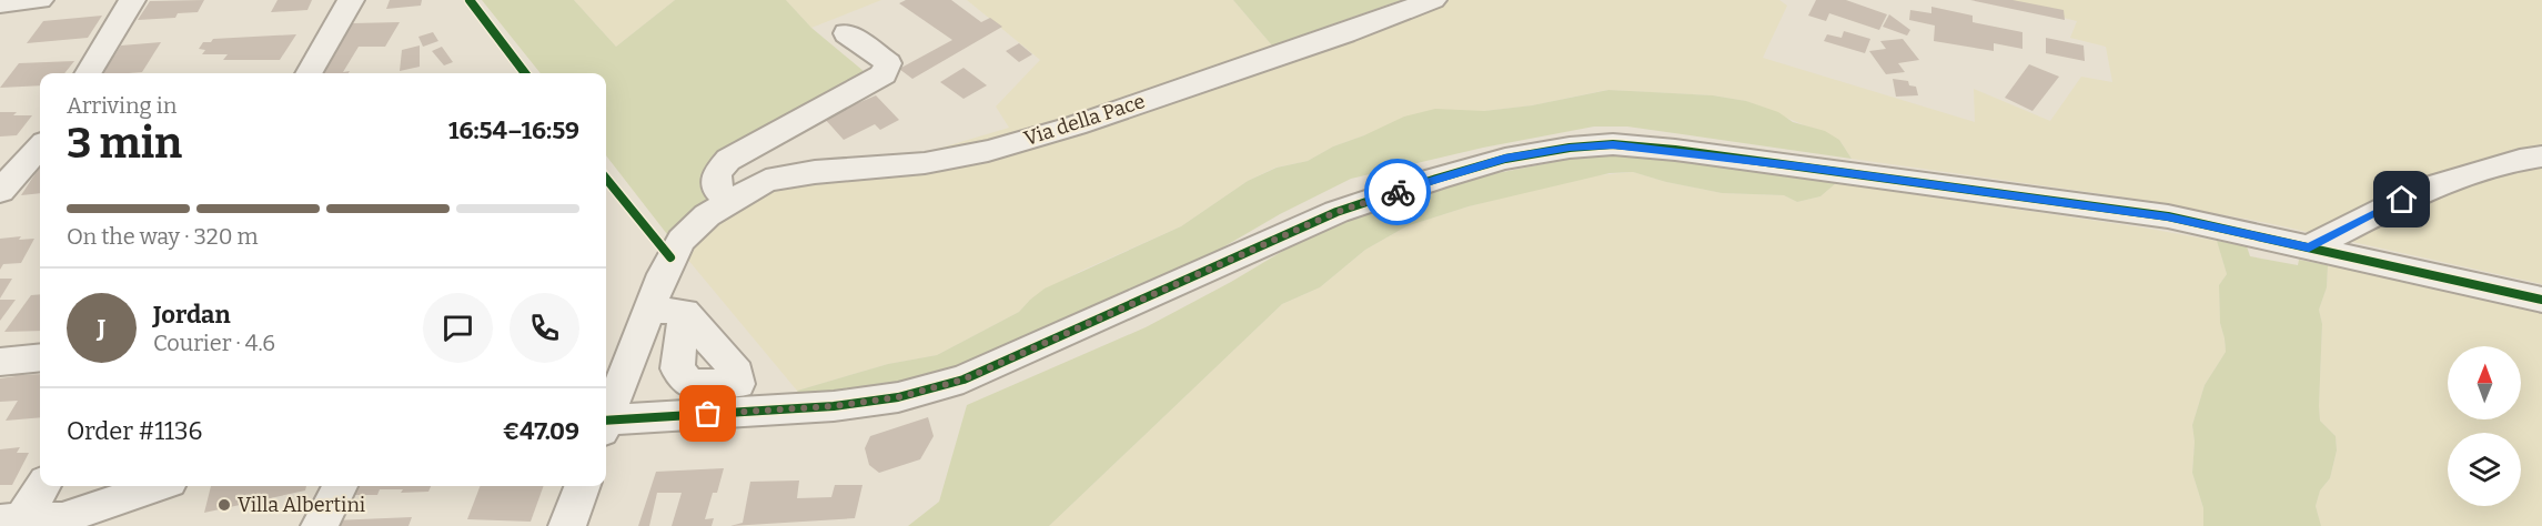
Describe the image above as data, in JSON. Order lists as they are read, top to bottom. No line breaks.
{"streets":{"street":["Via della Pace"]},"places":["Villa Albertini"],"north":"top","page":{"heading":["3 min","Arriving in","16:54–16:59"],"panel":["Jordan","Courier · 4.6","Order #1136","€47.09"],"bar":"On the way · 320 m","round":"J"}}
